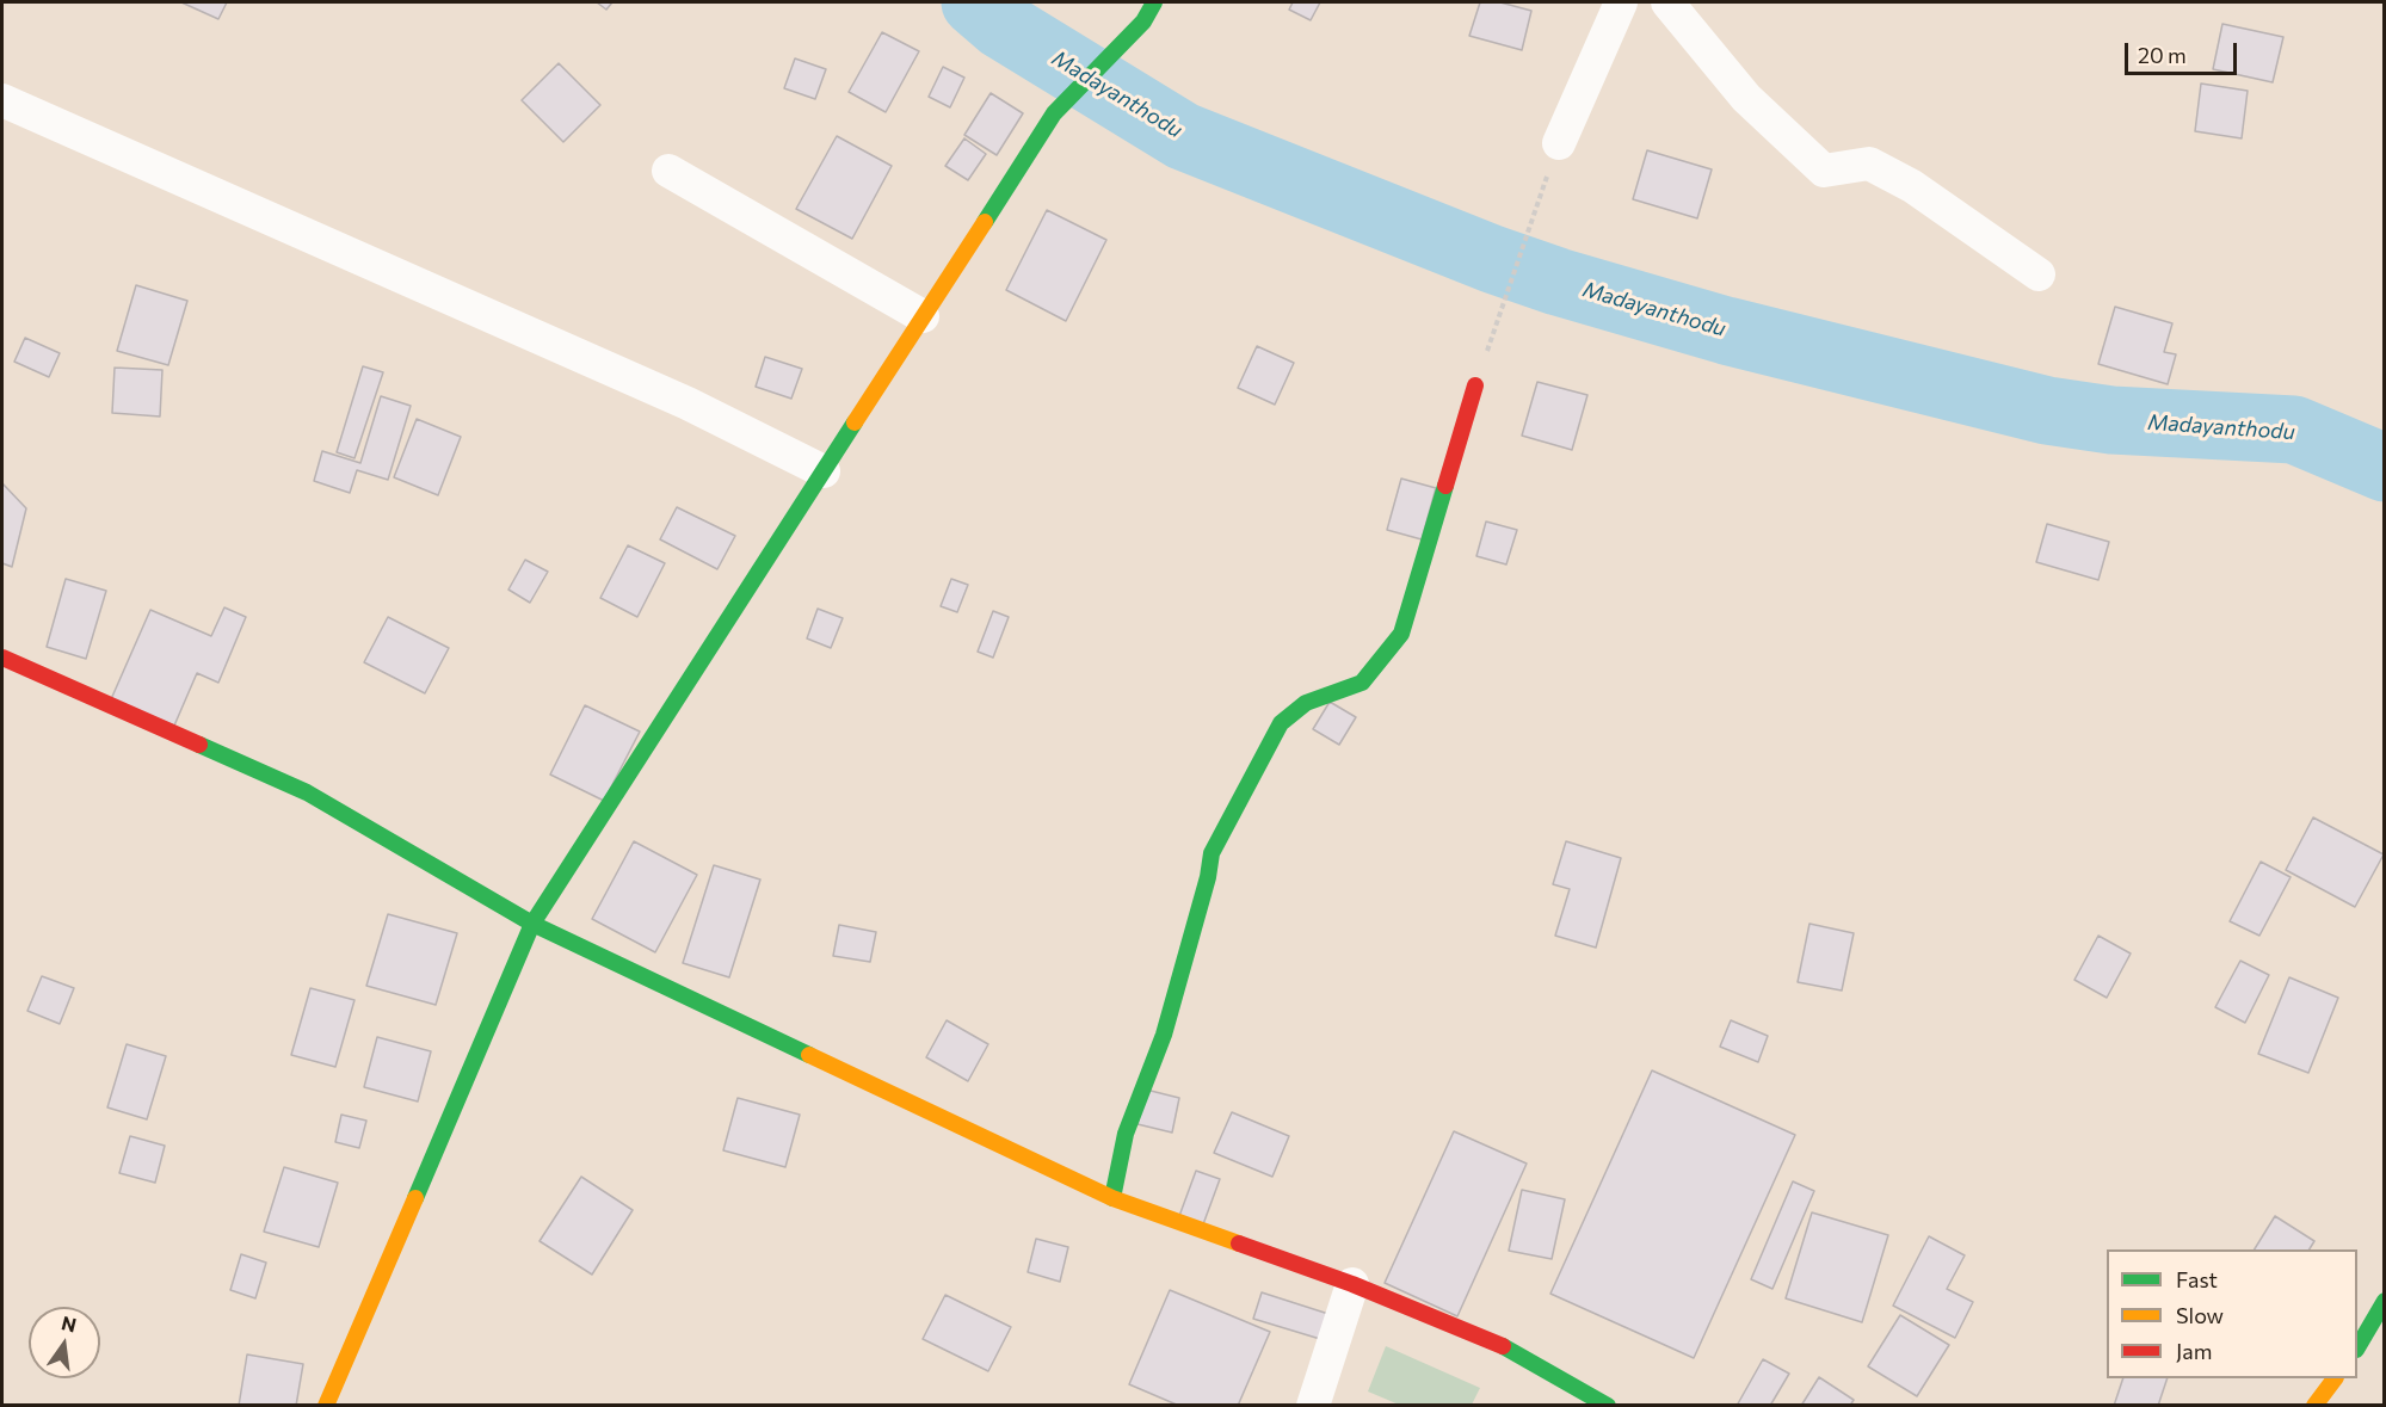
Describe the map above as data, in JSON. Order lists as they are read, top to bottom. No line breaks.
{"water":["Madayanthodu"],"legend":["Fast","Slow","Jam"],"scale_bar":"20 m","north":"top"}
